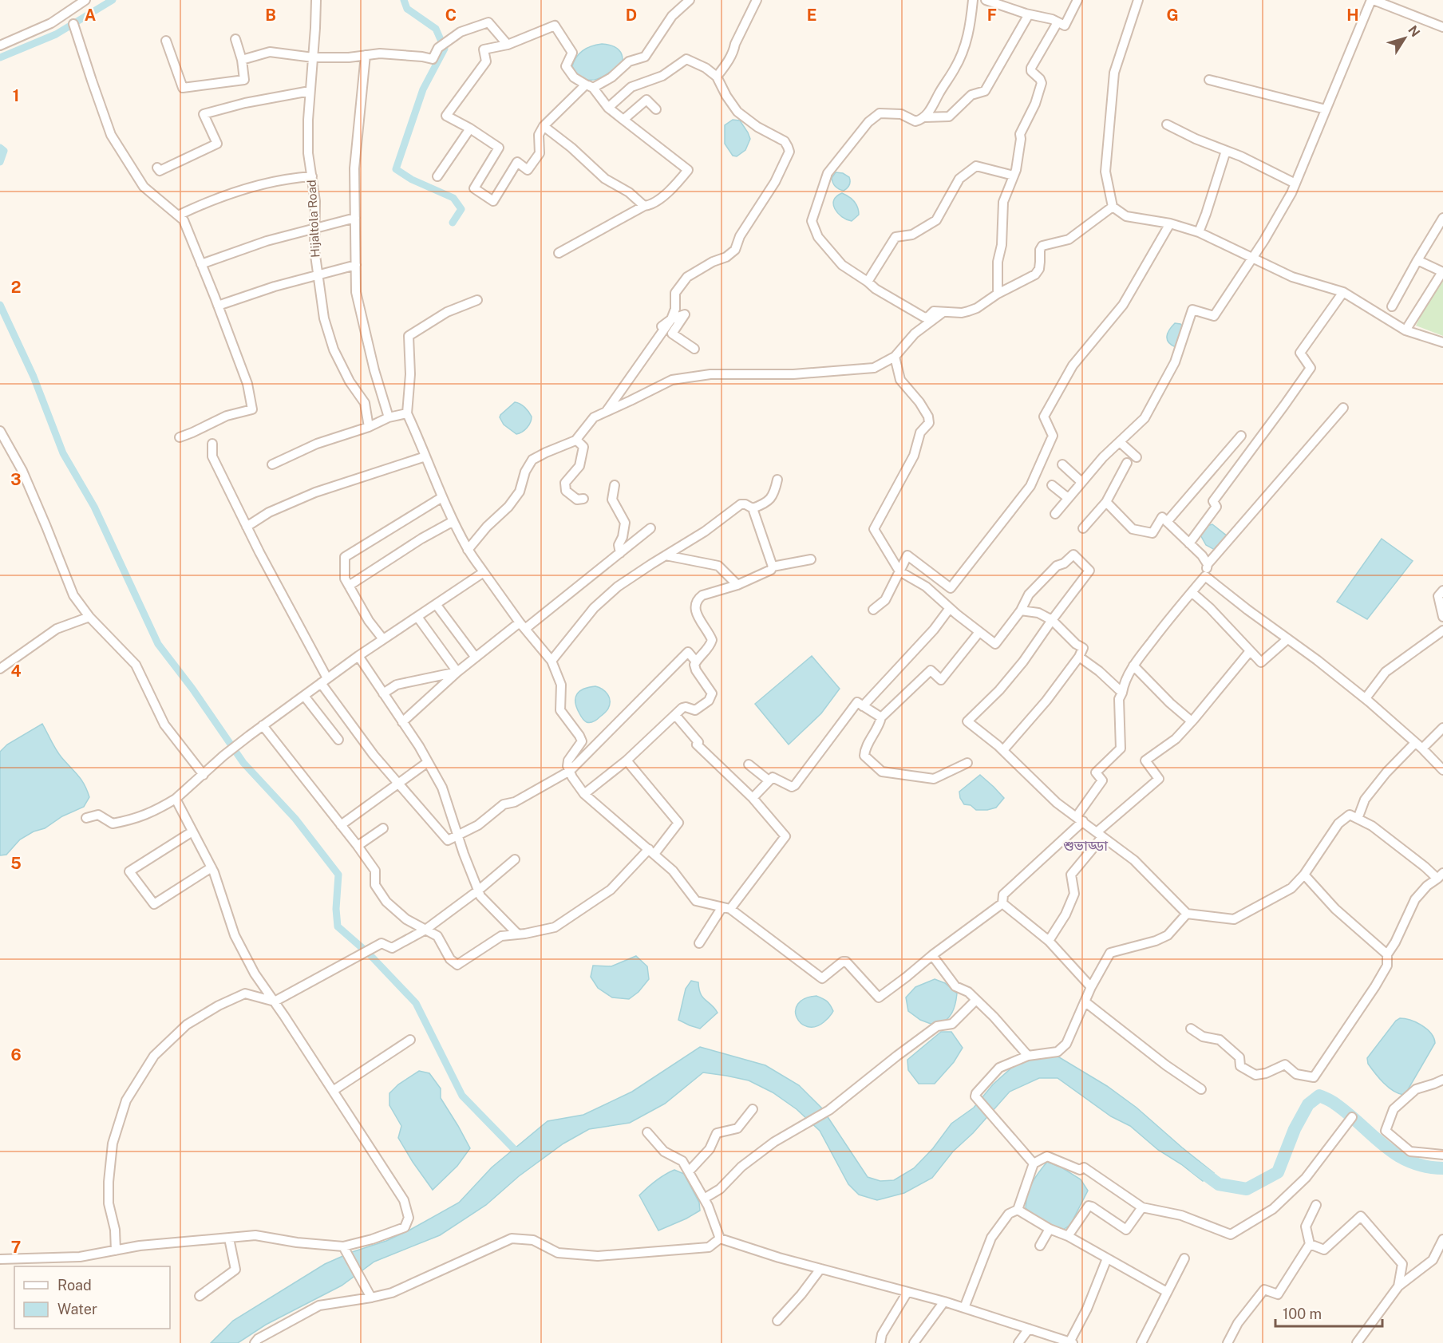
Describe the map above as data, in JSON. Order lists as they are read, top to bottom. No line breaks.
{"streets":{"street":["Hijaltola Road"]},"districts":["শুভাড্ডা"],"legend":["Road","Water"],"scale_bar":"100 m","north":"top right","grid":{"columns":["A","B","C","D","E","F","G","H"],"rows":["1","2","3","4","5","6","7"]}}
